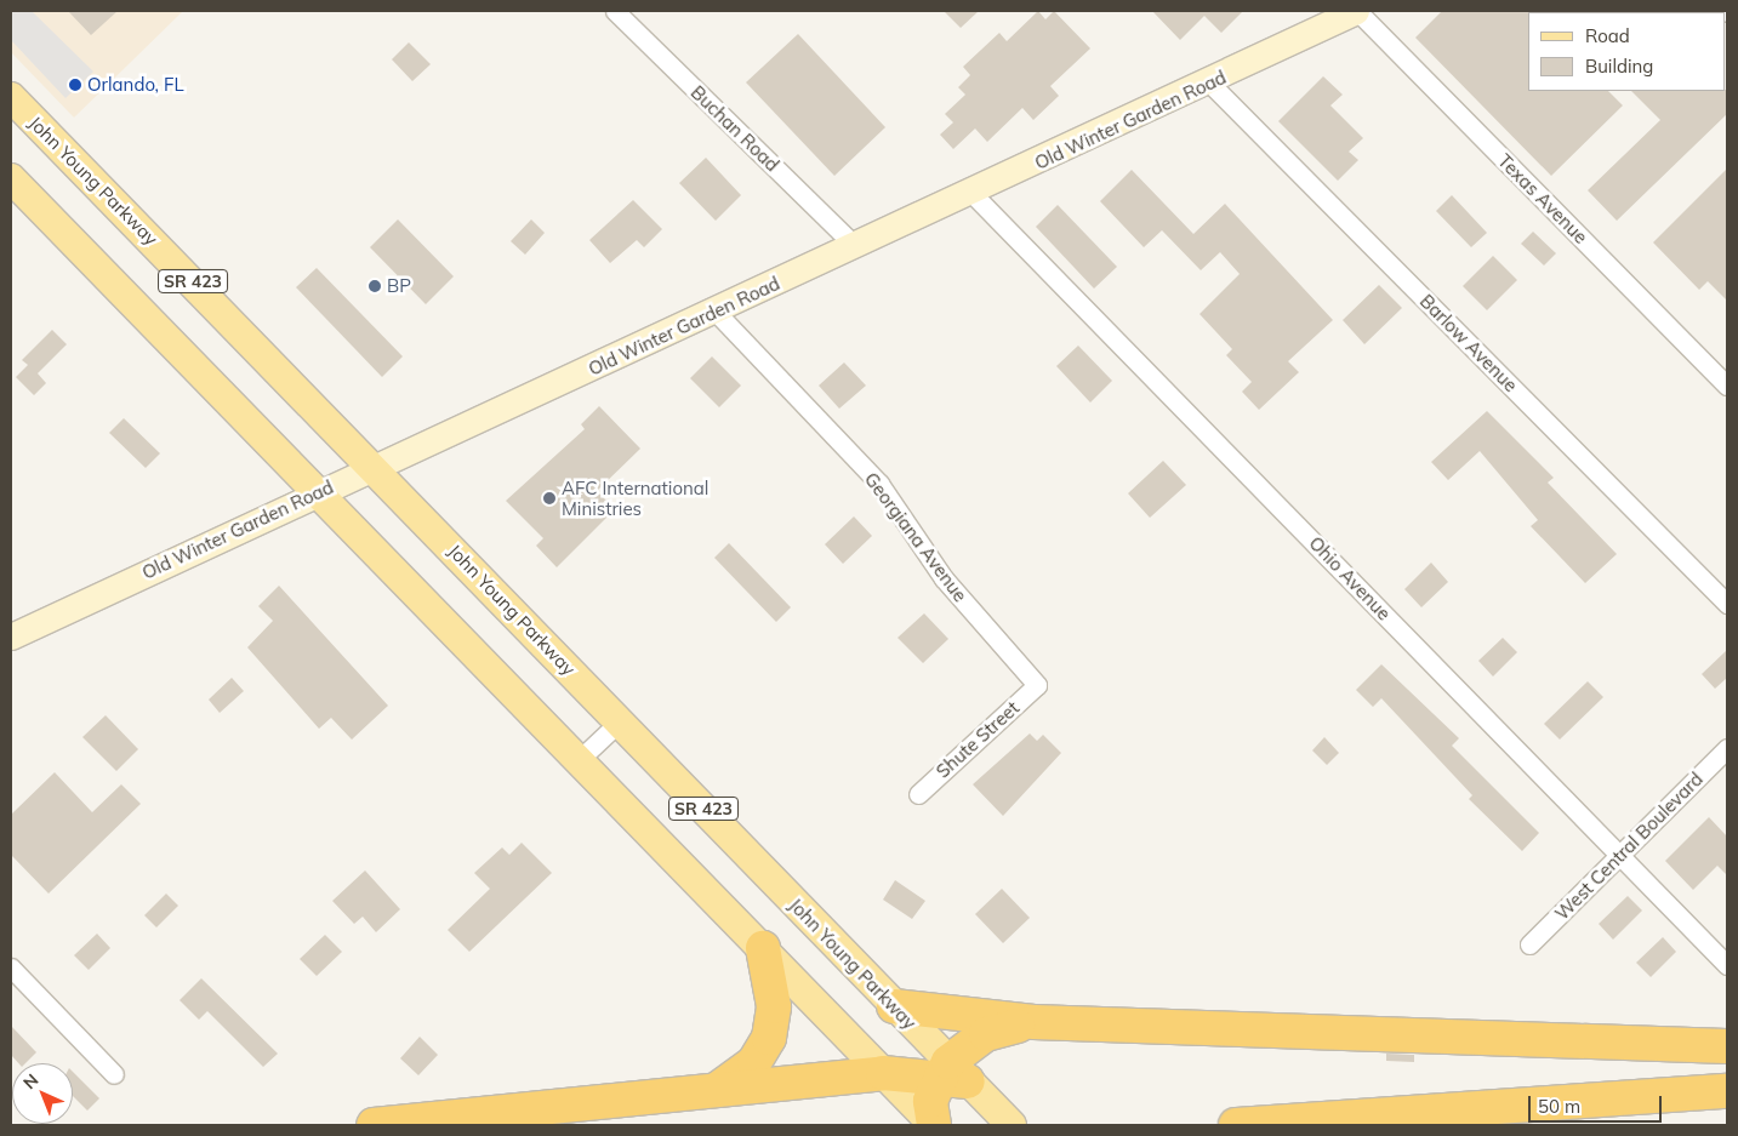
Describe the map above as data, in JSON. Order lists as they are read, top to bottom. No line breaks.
{"streets":{"main road":["Old Winter Garden Road","John Young Parkway","SR 423"],"street":["Buchan Road","Texas Avenue","Barlow Avenue","Georgiana Avenue","Ohio Avenue","Shute Street","West Central Boulevard"]},"crossings":[["Old Winter Garden Road","Buchan Road"],["Old Winter Garden Road","John Young Parkway"],["Old Winter Garden Road","Texas Avenue"],["Old Winter Garden Road","SR 423"],["Old Winter Garden Road","Barlow Avenue"],["Old Winter Garden Road","Georgiana Avenue"],["Old Winter Garden Road","Ohio Avenue"],["Georgiana Avenue","Shute Street"],["Ohio Avenue","West Central Boulevard"]],"places":["Orlando, FL","BP","AFC International Ministries"],"legend":["Road","Building"],"scale_bar":"50 m","north":"top left"}
